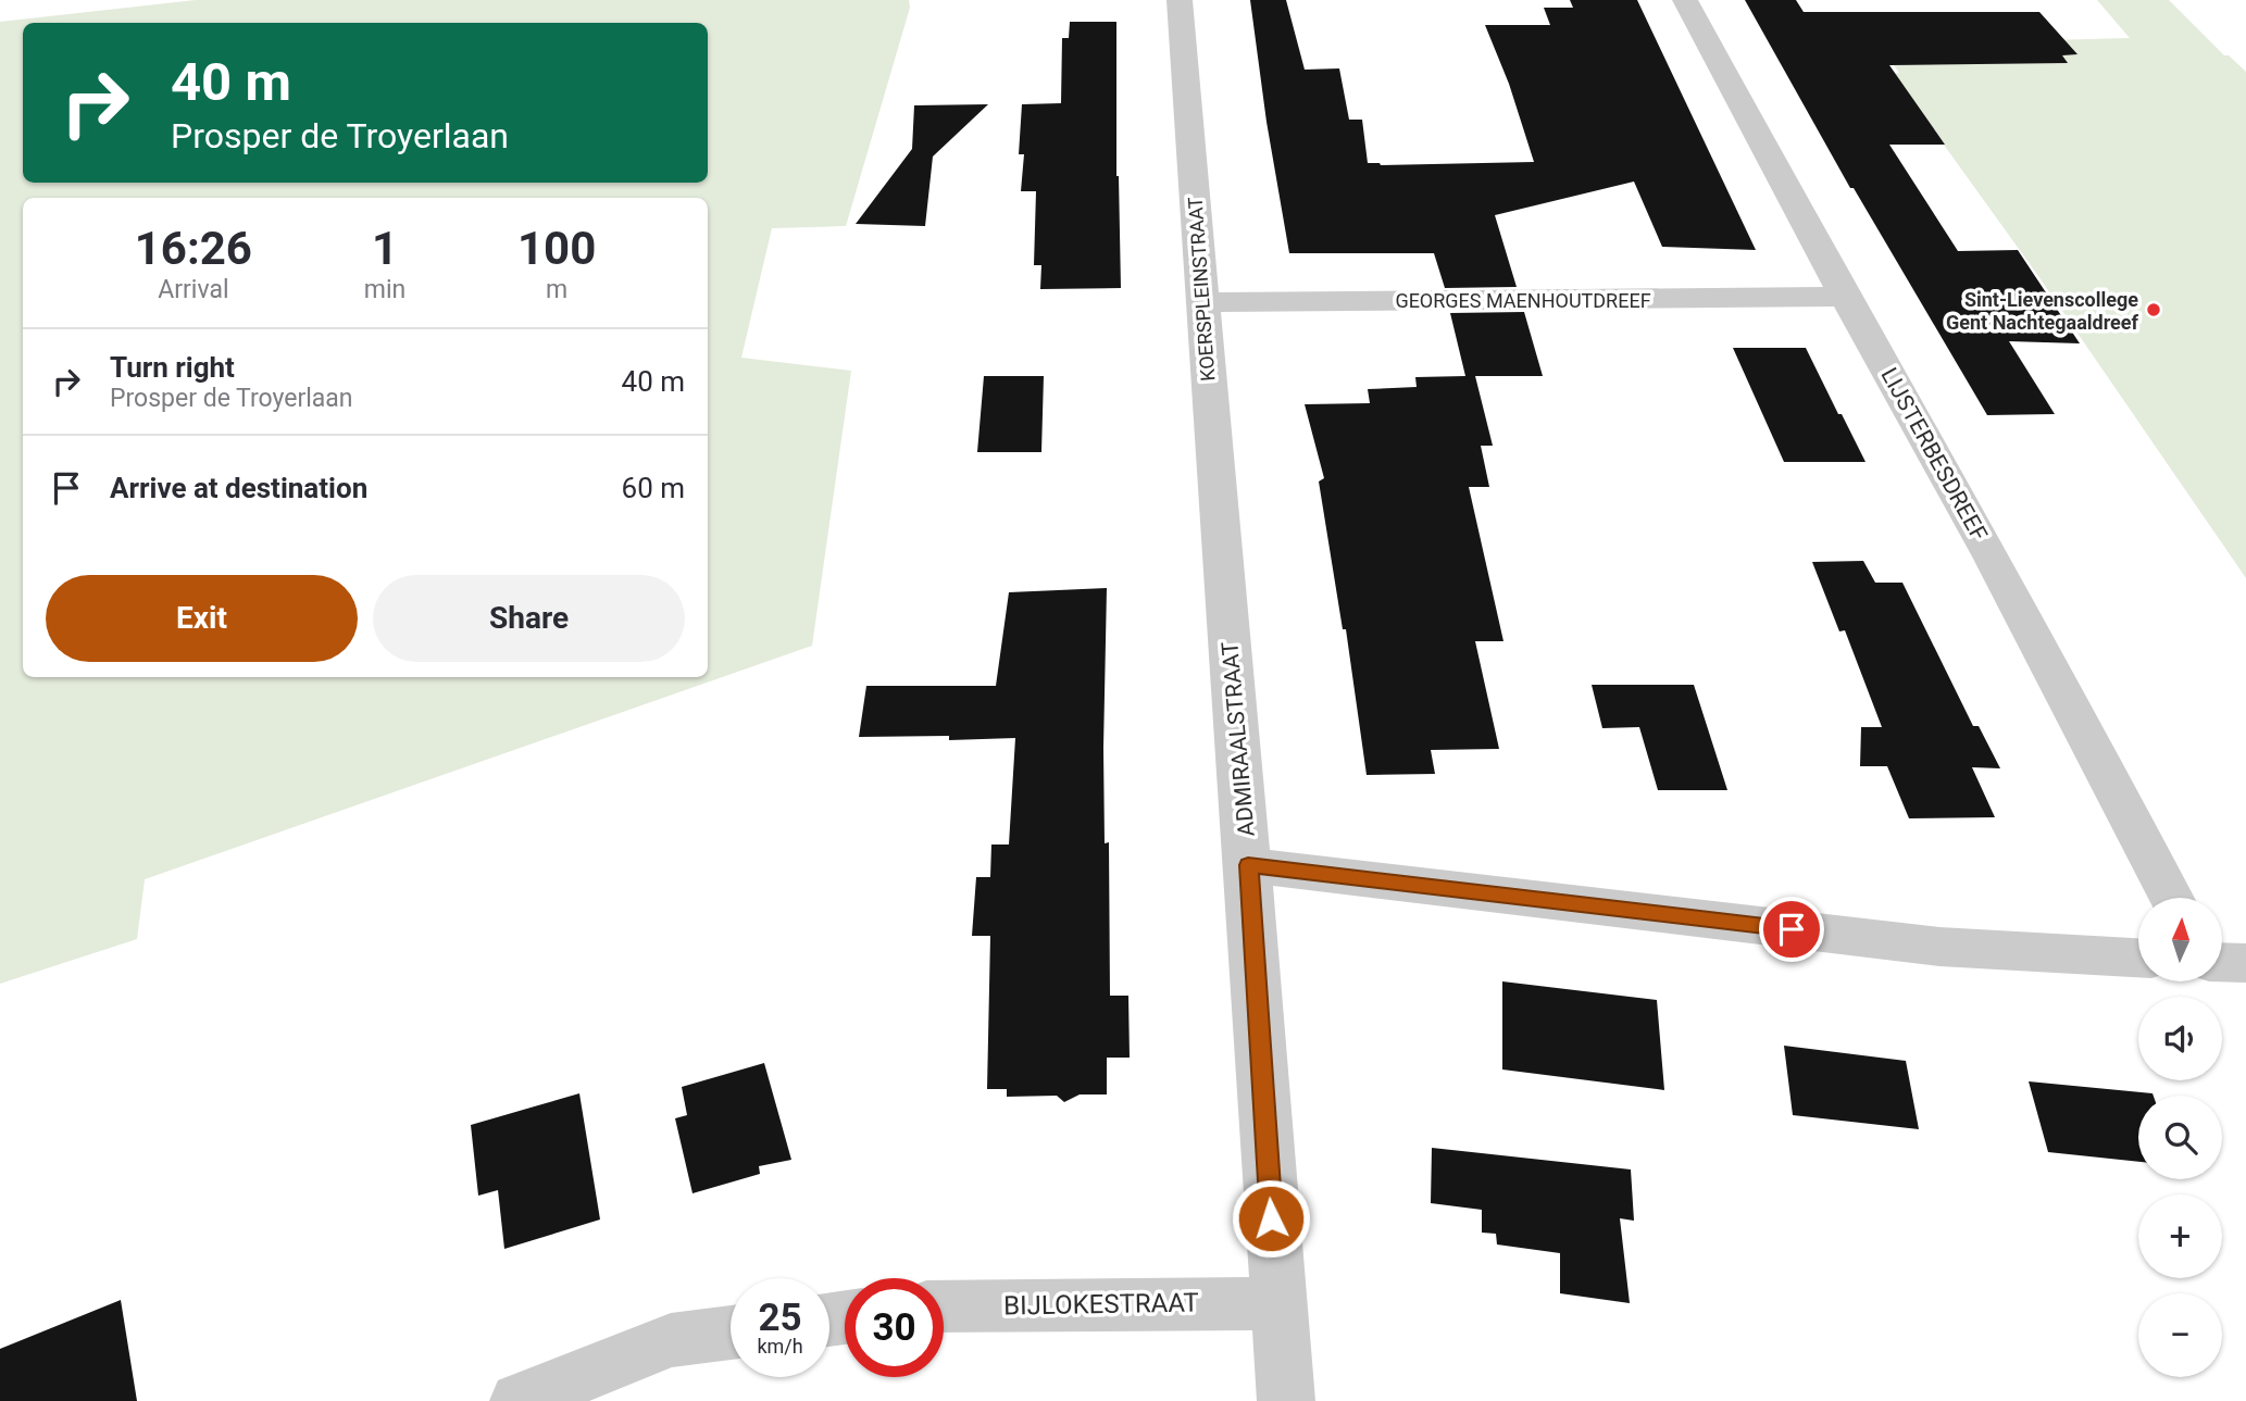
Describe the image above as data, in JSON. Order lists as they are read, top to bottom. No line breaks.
{"streets":{"street":["KOERSPLEINSTRAAT","GEORGES MAENHOUTDREEF","LIJSTERBESDREEF","ADMIRAALSTRAAT","BIJLOKESTRAAT"]},"crossings":[["KOERSPLEINSTRAAT","GEORGES MAENHOUTDREEF"],["KOERSPLEINSTRAAT","ADMIRAALSTRAAT"],["GEORGES MAENHOUTDREEF","LIJSTERBESDREEF"],["ADMIRAALSTRAAT","BIJLOKESTRAAT"]],"places":["Sint-Lievenscollege Gent Nachtegaaldreef"],"north":"top","page":{"turn":["40 m","Prosper de Troyerlaan"],"eta":["16:26","Arrival","1","min","100","m"],"list":[{"name":"Turn right","note":"Prosper de Troyerlaan","value":"40 m"},{"name":"Arrive at destination","value":"60 m"}],"buttons":["Exit","Share"],"map_buttons":["+","−"],"speed":"25 km/h","limit":"30"}}
